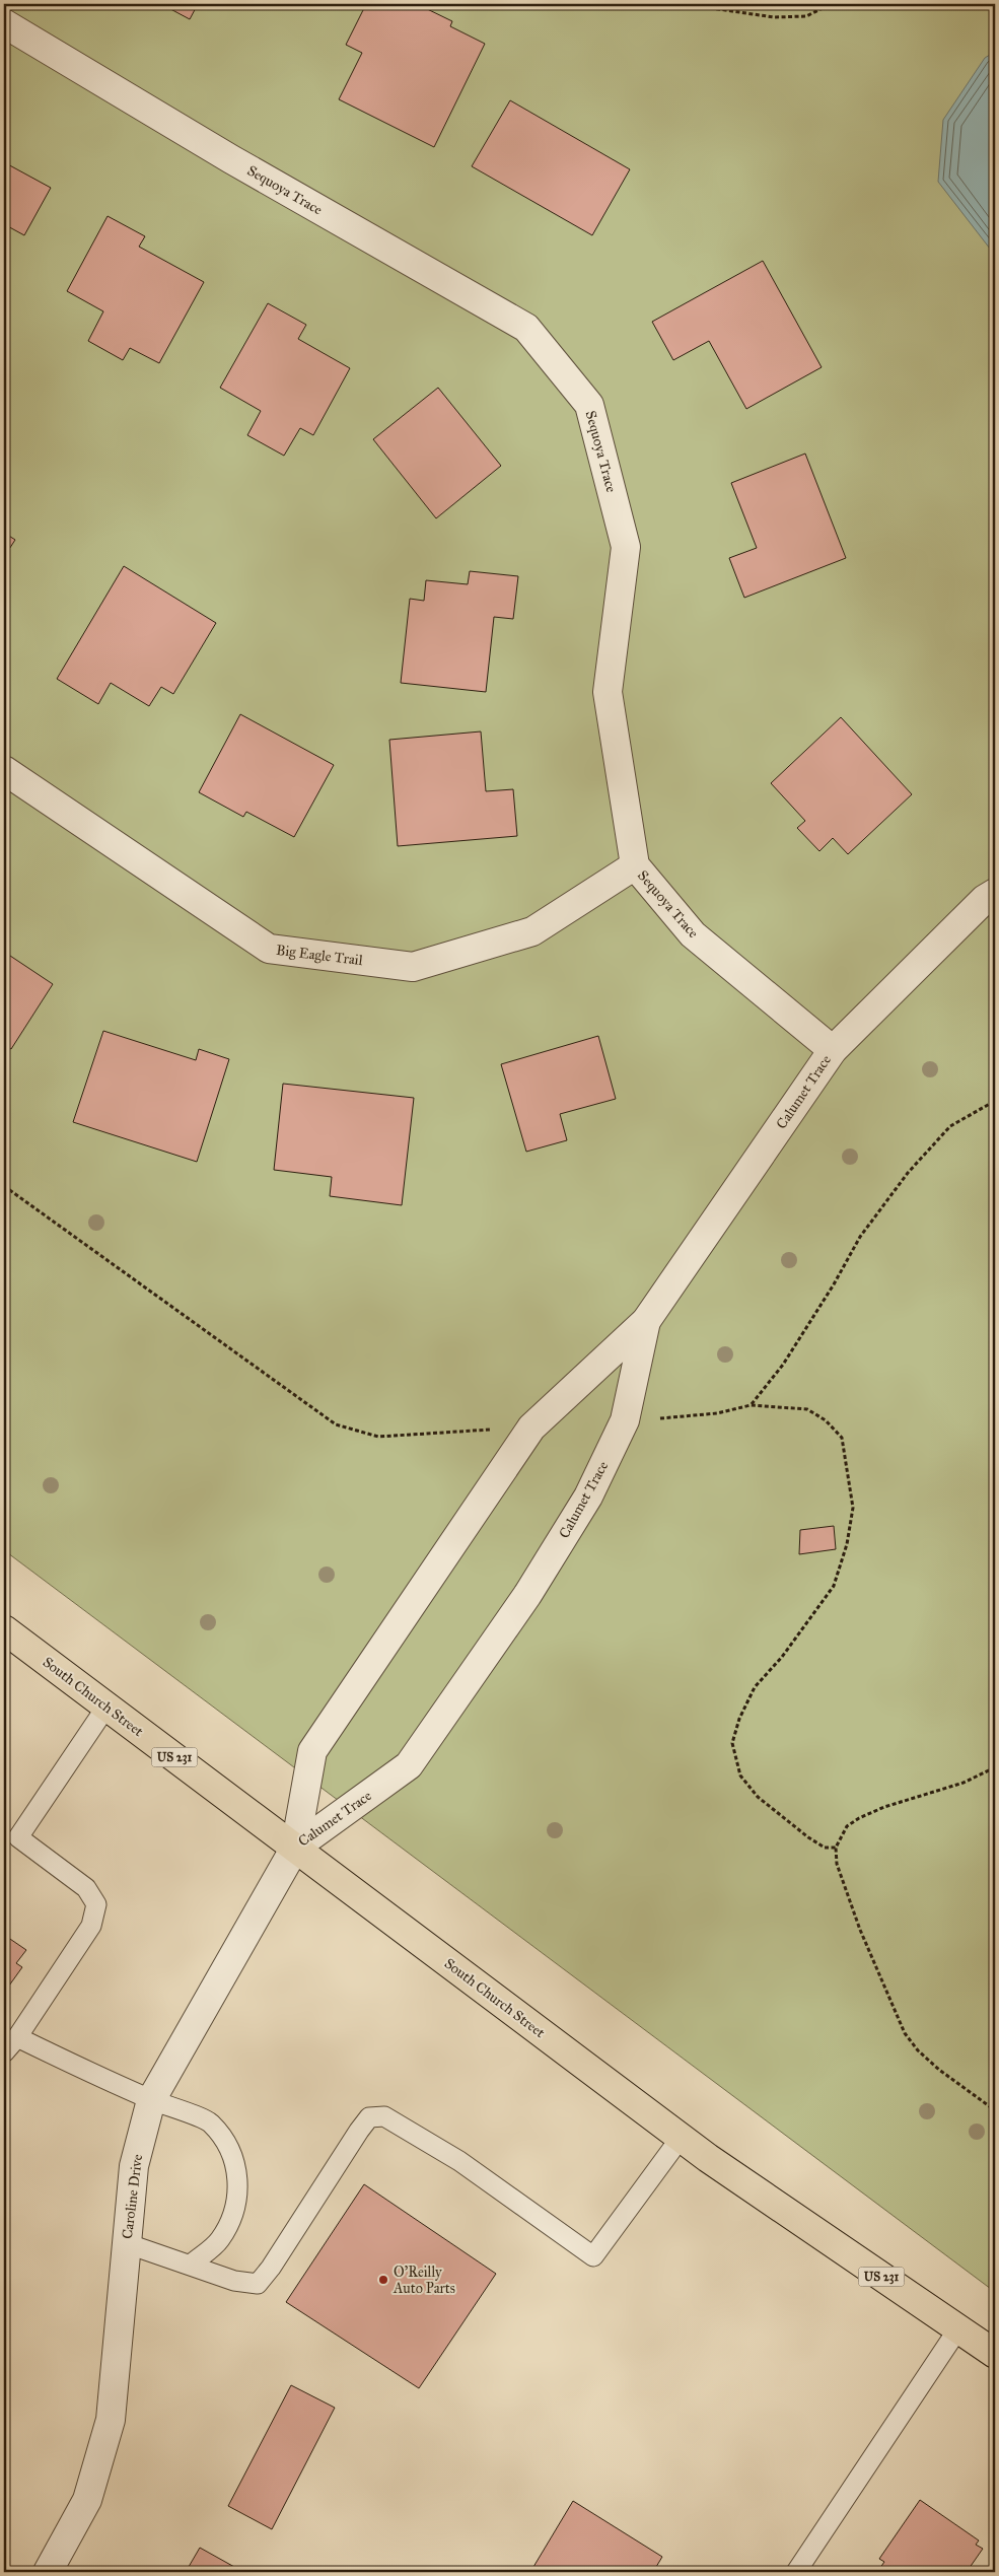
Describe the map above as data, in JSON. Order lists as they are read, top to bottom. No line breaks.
{"streets":{"highway":["South Church Street","US 231"],"street":["Sequoya Trace","Big Eagle Trail","Calumet Trace","Caroline Drive"]},"crossings":[["Sequoya Trace","Big Eagle Trail"],["Sequoya Trace","Calumet Trace"],["Calumet Trace","South Church Street"],["Calumet Trace","Caroline Drive"],["South Church Street","Caroline Drive"]],"places":["O'Reilly Auto Parts"]}
